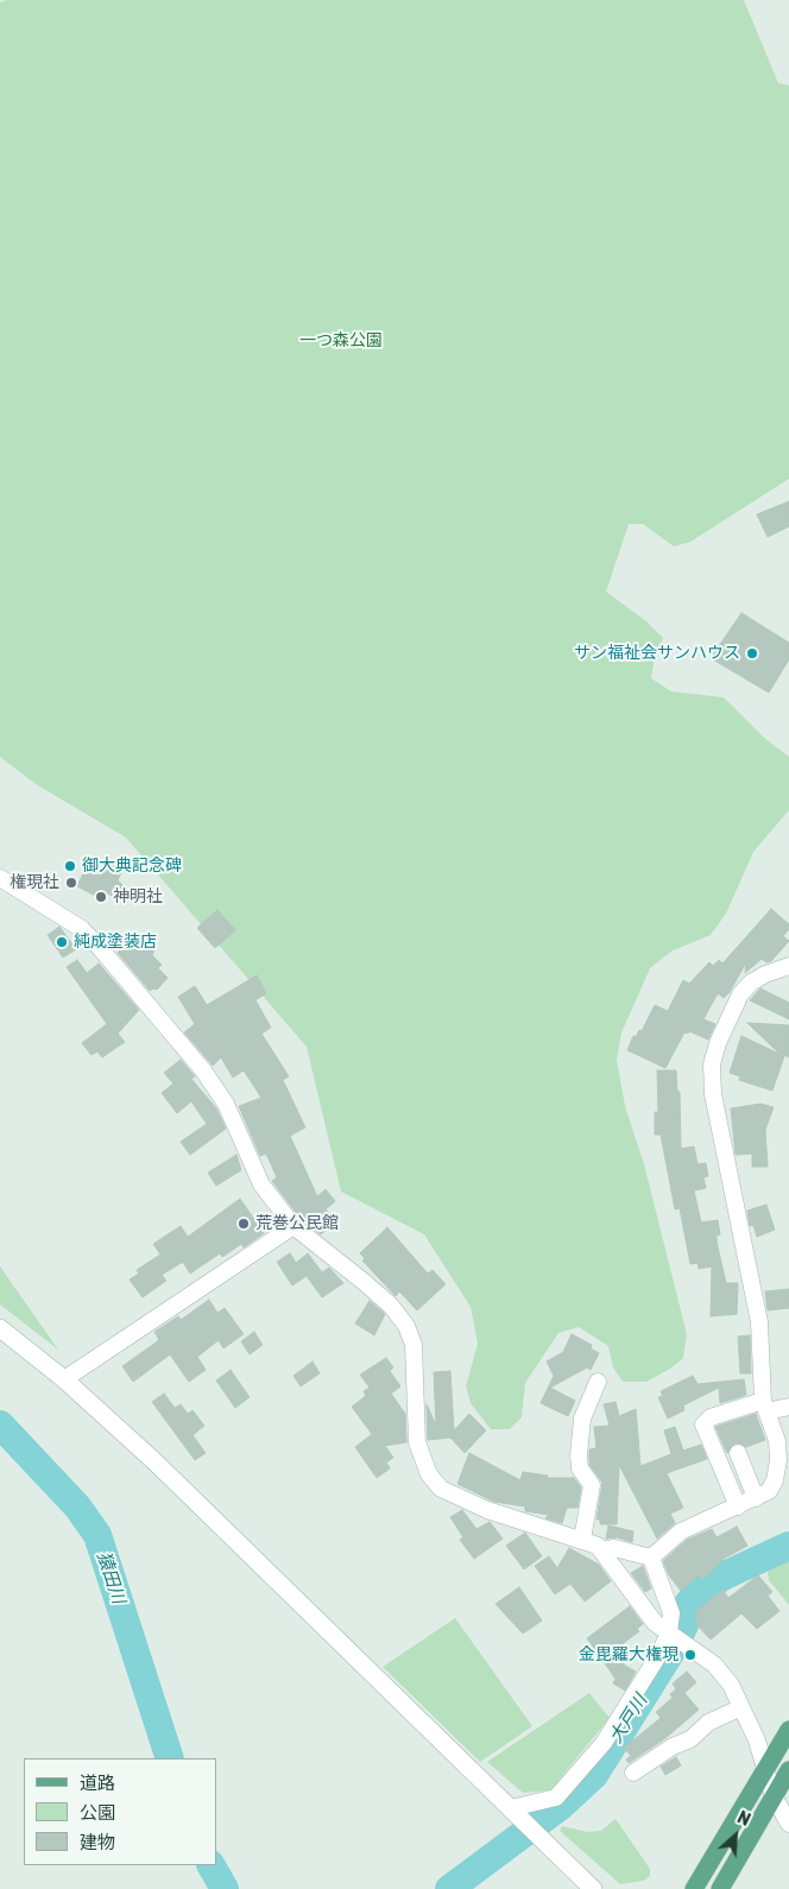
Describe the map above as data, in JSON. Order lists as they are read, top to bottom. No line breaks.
{"water":["猿田川","大戸川"],"parks":["一つ森公園"],"places":["サン福祉会サンハウス","御大典記念碑","権現社","神明社","純成塗装店","荒巻公民館","金毘羅大権現"],"legend":["道路","公園","建物"],"north":"top right"}
